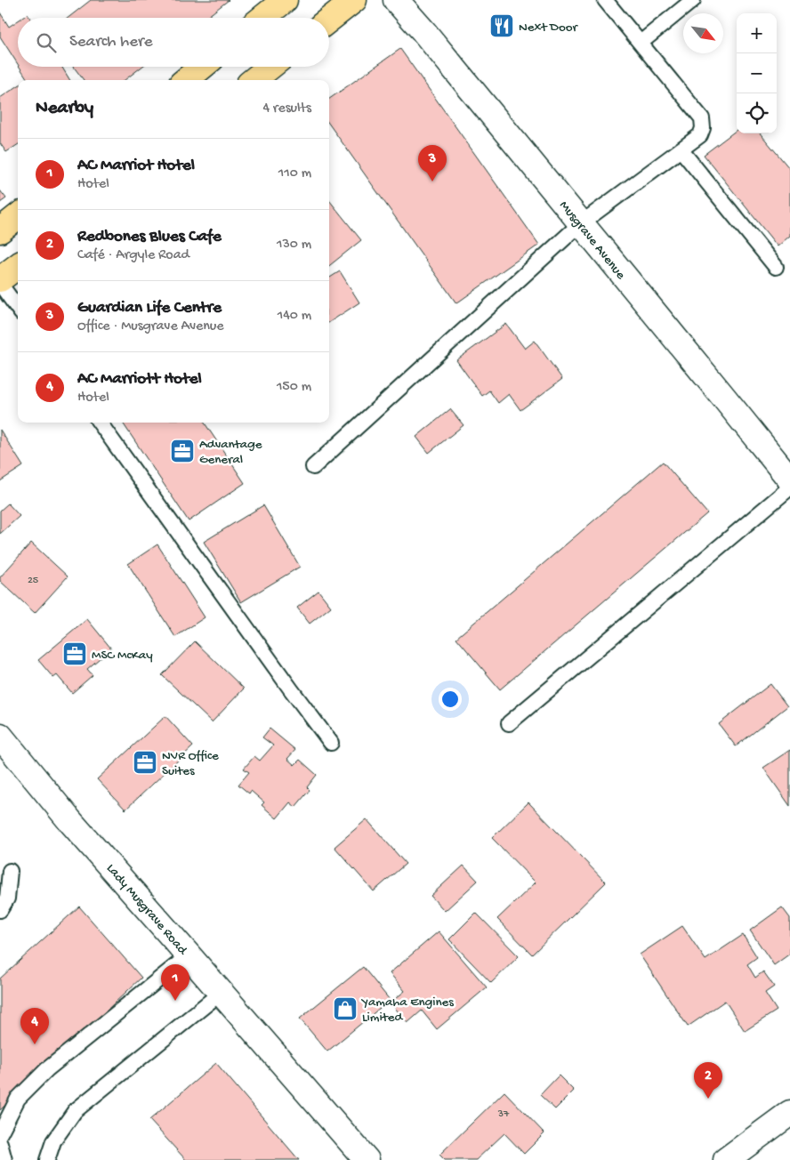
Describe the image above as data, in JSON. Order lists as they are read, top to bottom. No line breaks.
{"streets":{"street":["Musgrave Avenue","Lady Musgrave Road"]},"places":{"restaurant":["Next Door"],"office":["Advantage General","MSC McKay","NVR Office Suites"],"shop":["Yamaha Engines Limited"]},"house_numbers":["25","37"],"north":"bottom right","page":{"map_buttons":["+","−"],"search":"Search here","heading":["Nearby","4 results"],"list":[{"mark":"1","name":"AC Marriot Hotel","note":"Hotel","value":"110 m"},{"mark":"2","name":"Redbones Blues Cafe","note":"Café · Argyle Road","value":"130 m"},{"mark":"3","name":"Guardian Life Centre","note":"Office · Musgrave Avenue","value":"140 m"},{"mark":"4","name":"AC Marriott Hotel","note":"Hotel","value":"150 m"}],"pins":["3","1","4","2"]}}
